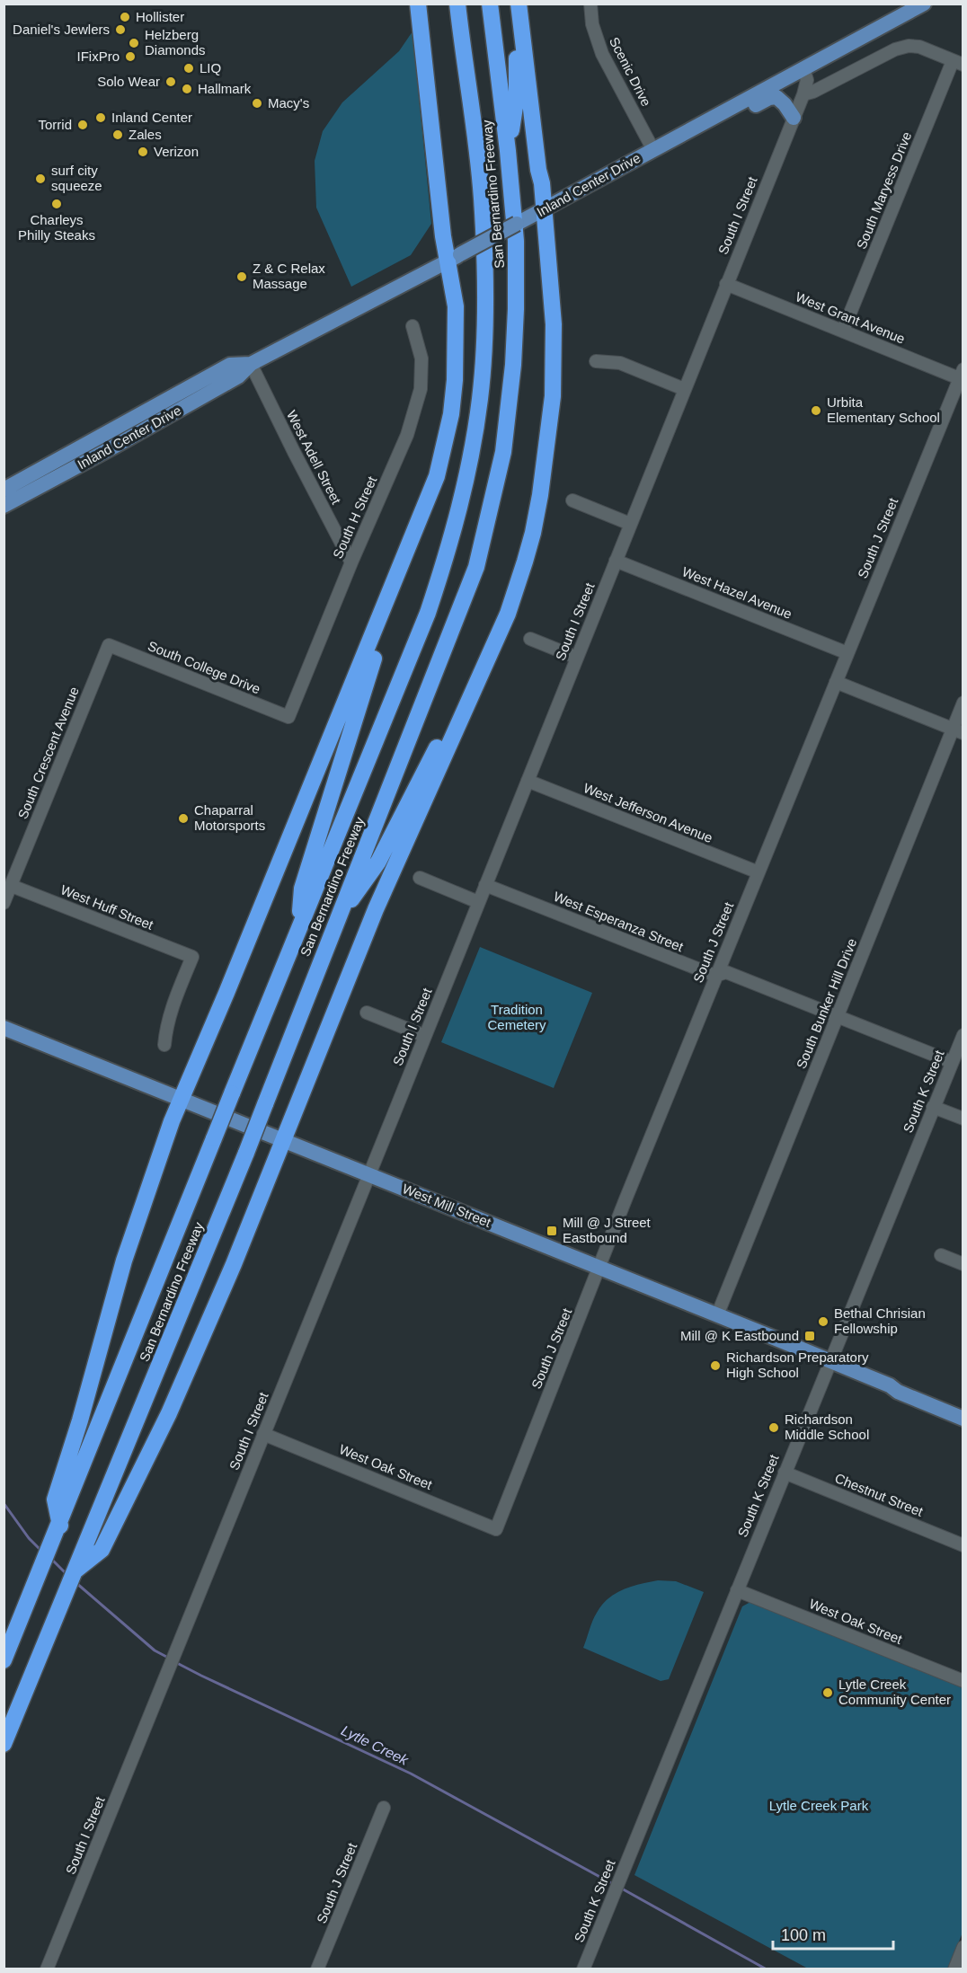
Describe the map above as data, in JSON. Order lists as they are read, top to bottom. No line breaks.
{"streets":{"highway":["San Bernardino Freeway"],"main road":["Inland Center Drive","West Mill Street"],"street":["Scenic Drive","South Maryess Drive","South I Street","West Grant Avenue","West Adell Street","South H Street","South J Street","West Hazel Avenue","South College Drive","South Crescent Avenue","West Jefferson Avenue","West Huff Street","West Esperanza Street","South Bunker Hill Drive","South K Street","West Oak Street","Chestnut Street"]},"crossings":[["Scenic Drive","Inland Center Drive"],["Inland Center Drive","South I Street"],["Inland Center Drive","West Adell Street"],["South Maryess Drive","West Grant Avenue"],["South I Street","West Grant Avenue"],["South I Street","West Hazel Avenue"],["South I Street","West Jefferson Avenue"],["South I Street","West Esperanza Street"],["South I Street","West Mill Street"],["South I Street","West Oak Street"],["West Grant Avenue","South J Street"],["West Adell Street","South H Street"],["South H Street","South College Drive"],["South J Street","West Hazel Avenue"],["South J Street","West Jefferson Avenue"],["South J Street","West Esperanza Street"],["South J Street","West Mill Street"],["South J Street","West Oak Street"],["South College Drive","South Crescent Avenue"],["South Crescent Avenue","West Huff Street"],["West Esperanza Street","South Bunker Hill Drive"],["West Esperanza Street","South K Street"],["South Bunker Hill Drive","West Mill Street"],["South K Street","West Mill Street"],["South K Street","West Oak Street"],["South K Street","Chestnut Street"]],"water":["Lytle Creek"],"parks":["Tradition Cemetery","Lytle Creek Park"],"places":{"other":["Hollister","Daniel's Jewlers","Helzberg Diamonds","IFixPro","LIQ","Solo Wear","Hallmark","Macy's","Inland Center","Torrid","Zales","Verizon","surf city squeeze","Charleys Philly Steaks","Z & C Relax Massage","Urbita Elementary School","Chaparral Motorsports","Bethal Chrisian Fellowship","Richardson Preparatory High School","Richardson Middle School","Lytle Creek Community Center"],"transit":["Mill @ J Street Eastbound","Mill @ K Eastbound"]},"scale_bar":"100 m"}
